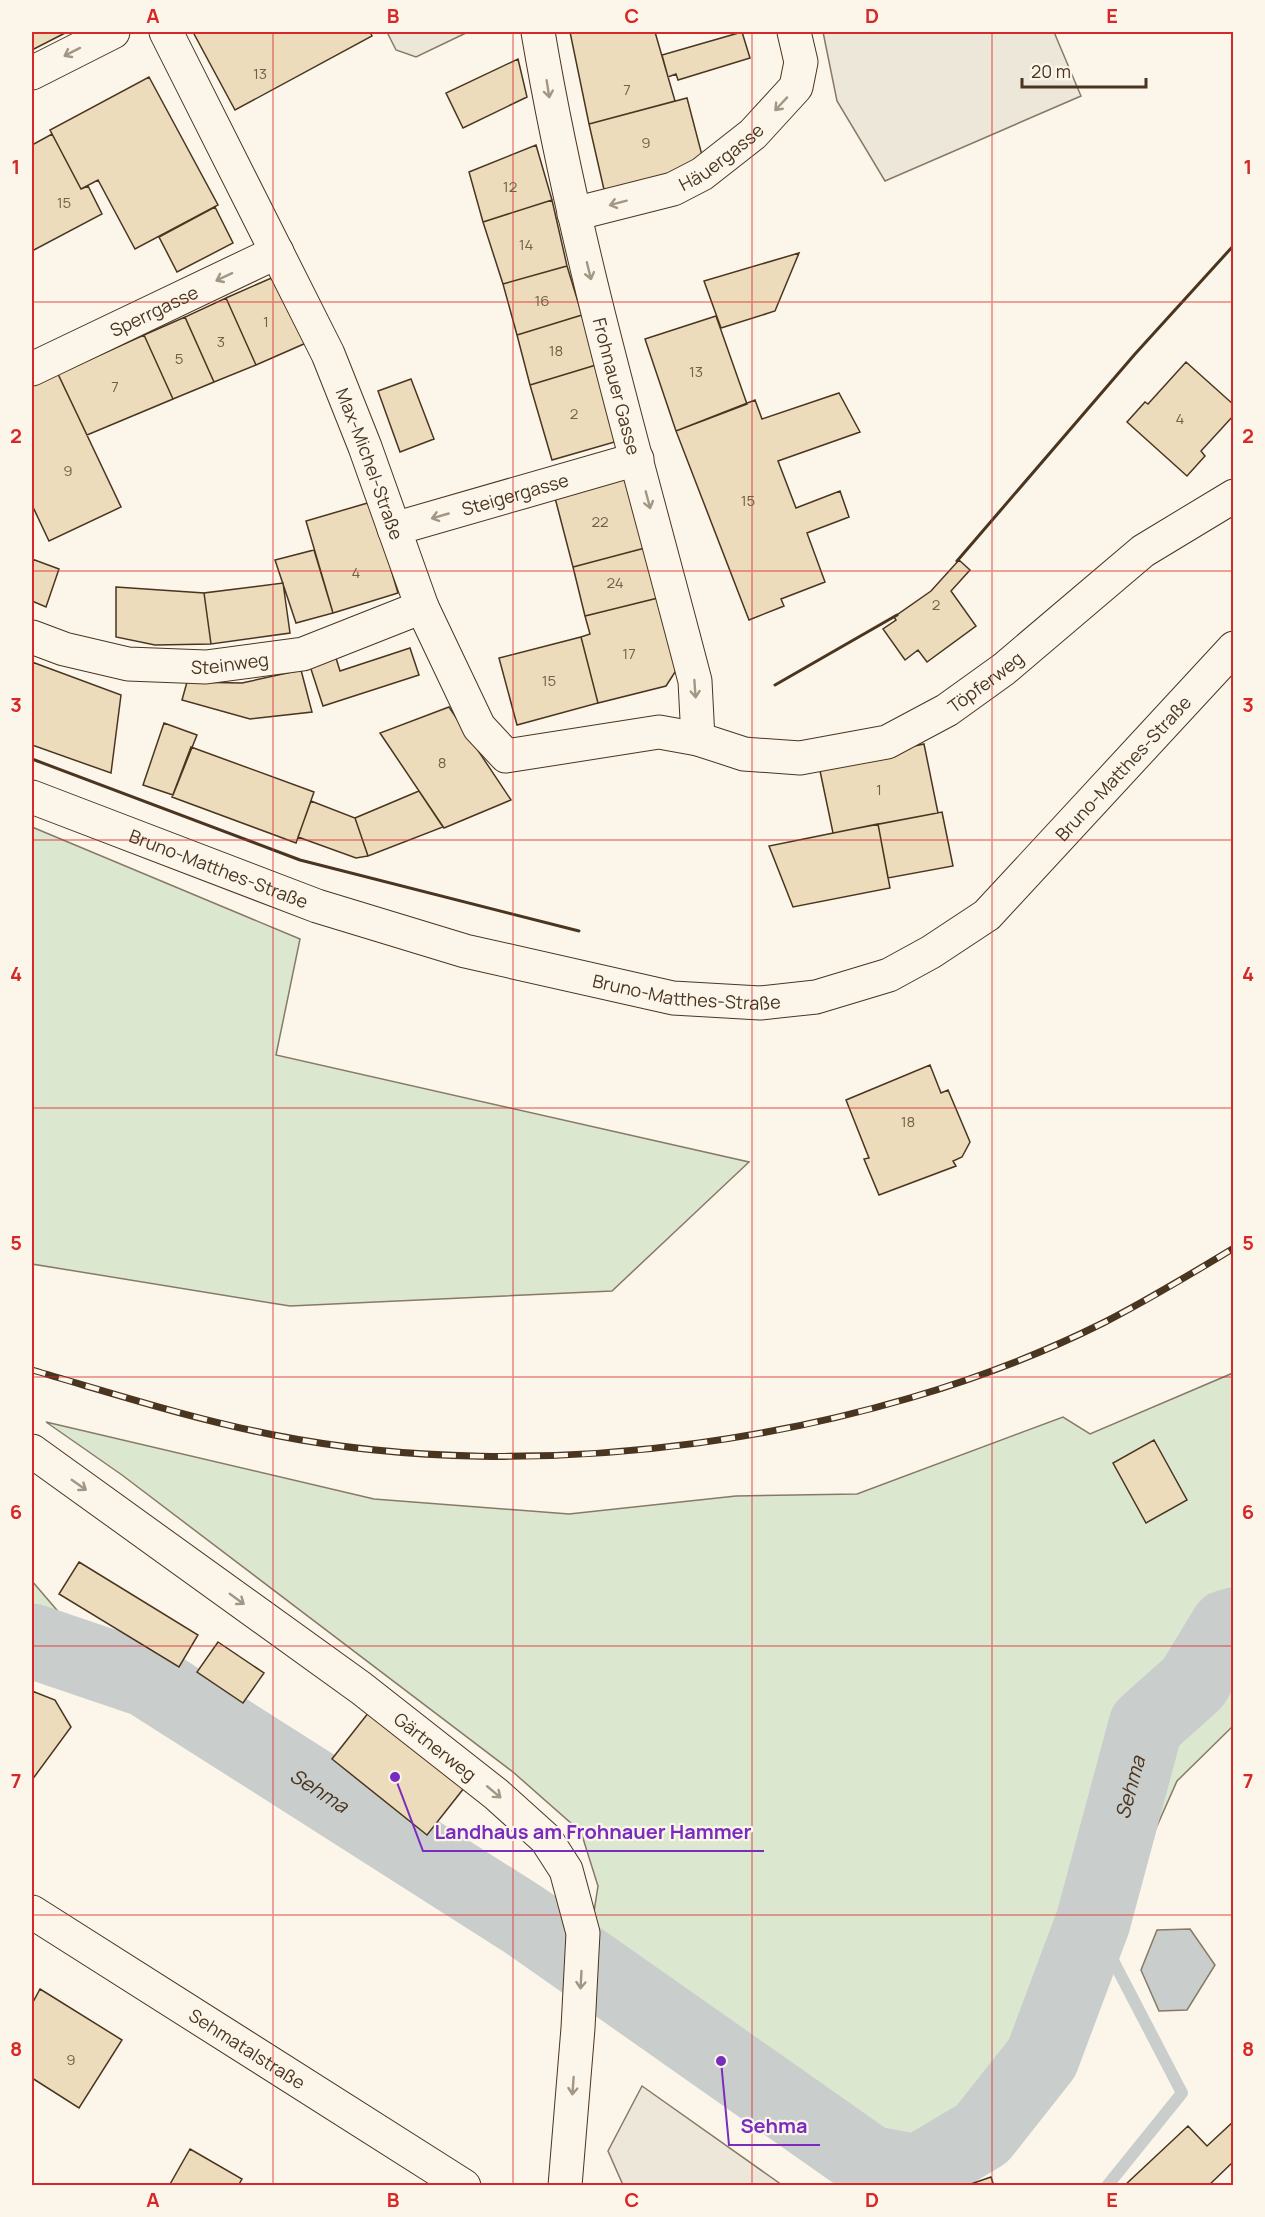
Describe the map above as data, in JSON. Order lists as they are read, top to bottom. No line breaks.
{"streets":{"street":["Häuergasse","Sperrgasse","Frohnauer Gasse","Max-Michel-Straße","Steigergasse","Steinweg","Töpferweg","Bruno-Matthes-Straße","Gärtnerweg","Sehmatalstraße"]},"crossings":[["Häuergasse","Frohnauer Gasse"],["Sperrgasse","Max-Michel-Straße"],["Frohnauer Gasse","Steigergasse"],["Frohnauer Gasse","Töpferweg"],["Max-Michel-Straße","Steigergasse"],["Max-Michel-Straße","Steinweg"],["Max-Michel-Straße","Töpferweg"]],"one_way":["Häuergasse","Frohnauer Gasse","Steigergasse","Gärtnerweg"],"water":["Sehma"],"places":["Landhaus am Frohnauer Hammer","Sehma"],"house_numbers":["13","7","9","12","15","14","16","1","3","18","5","13","7","2","4","9","15","22","4","24","2","17","15","8","1","18","9"],"scale_bar":"20 m","grid":{"columns":["A","B","C","D","E"],"rows":["1","2","3","4","5","6","7","8"]}}
